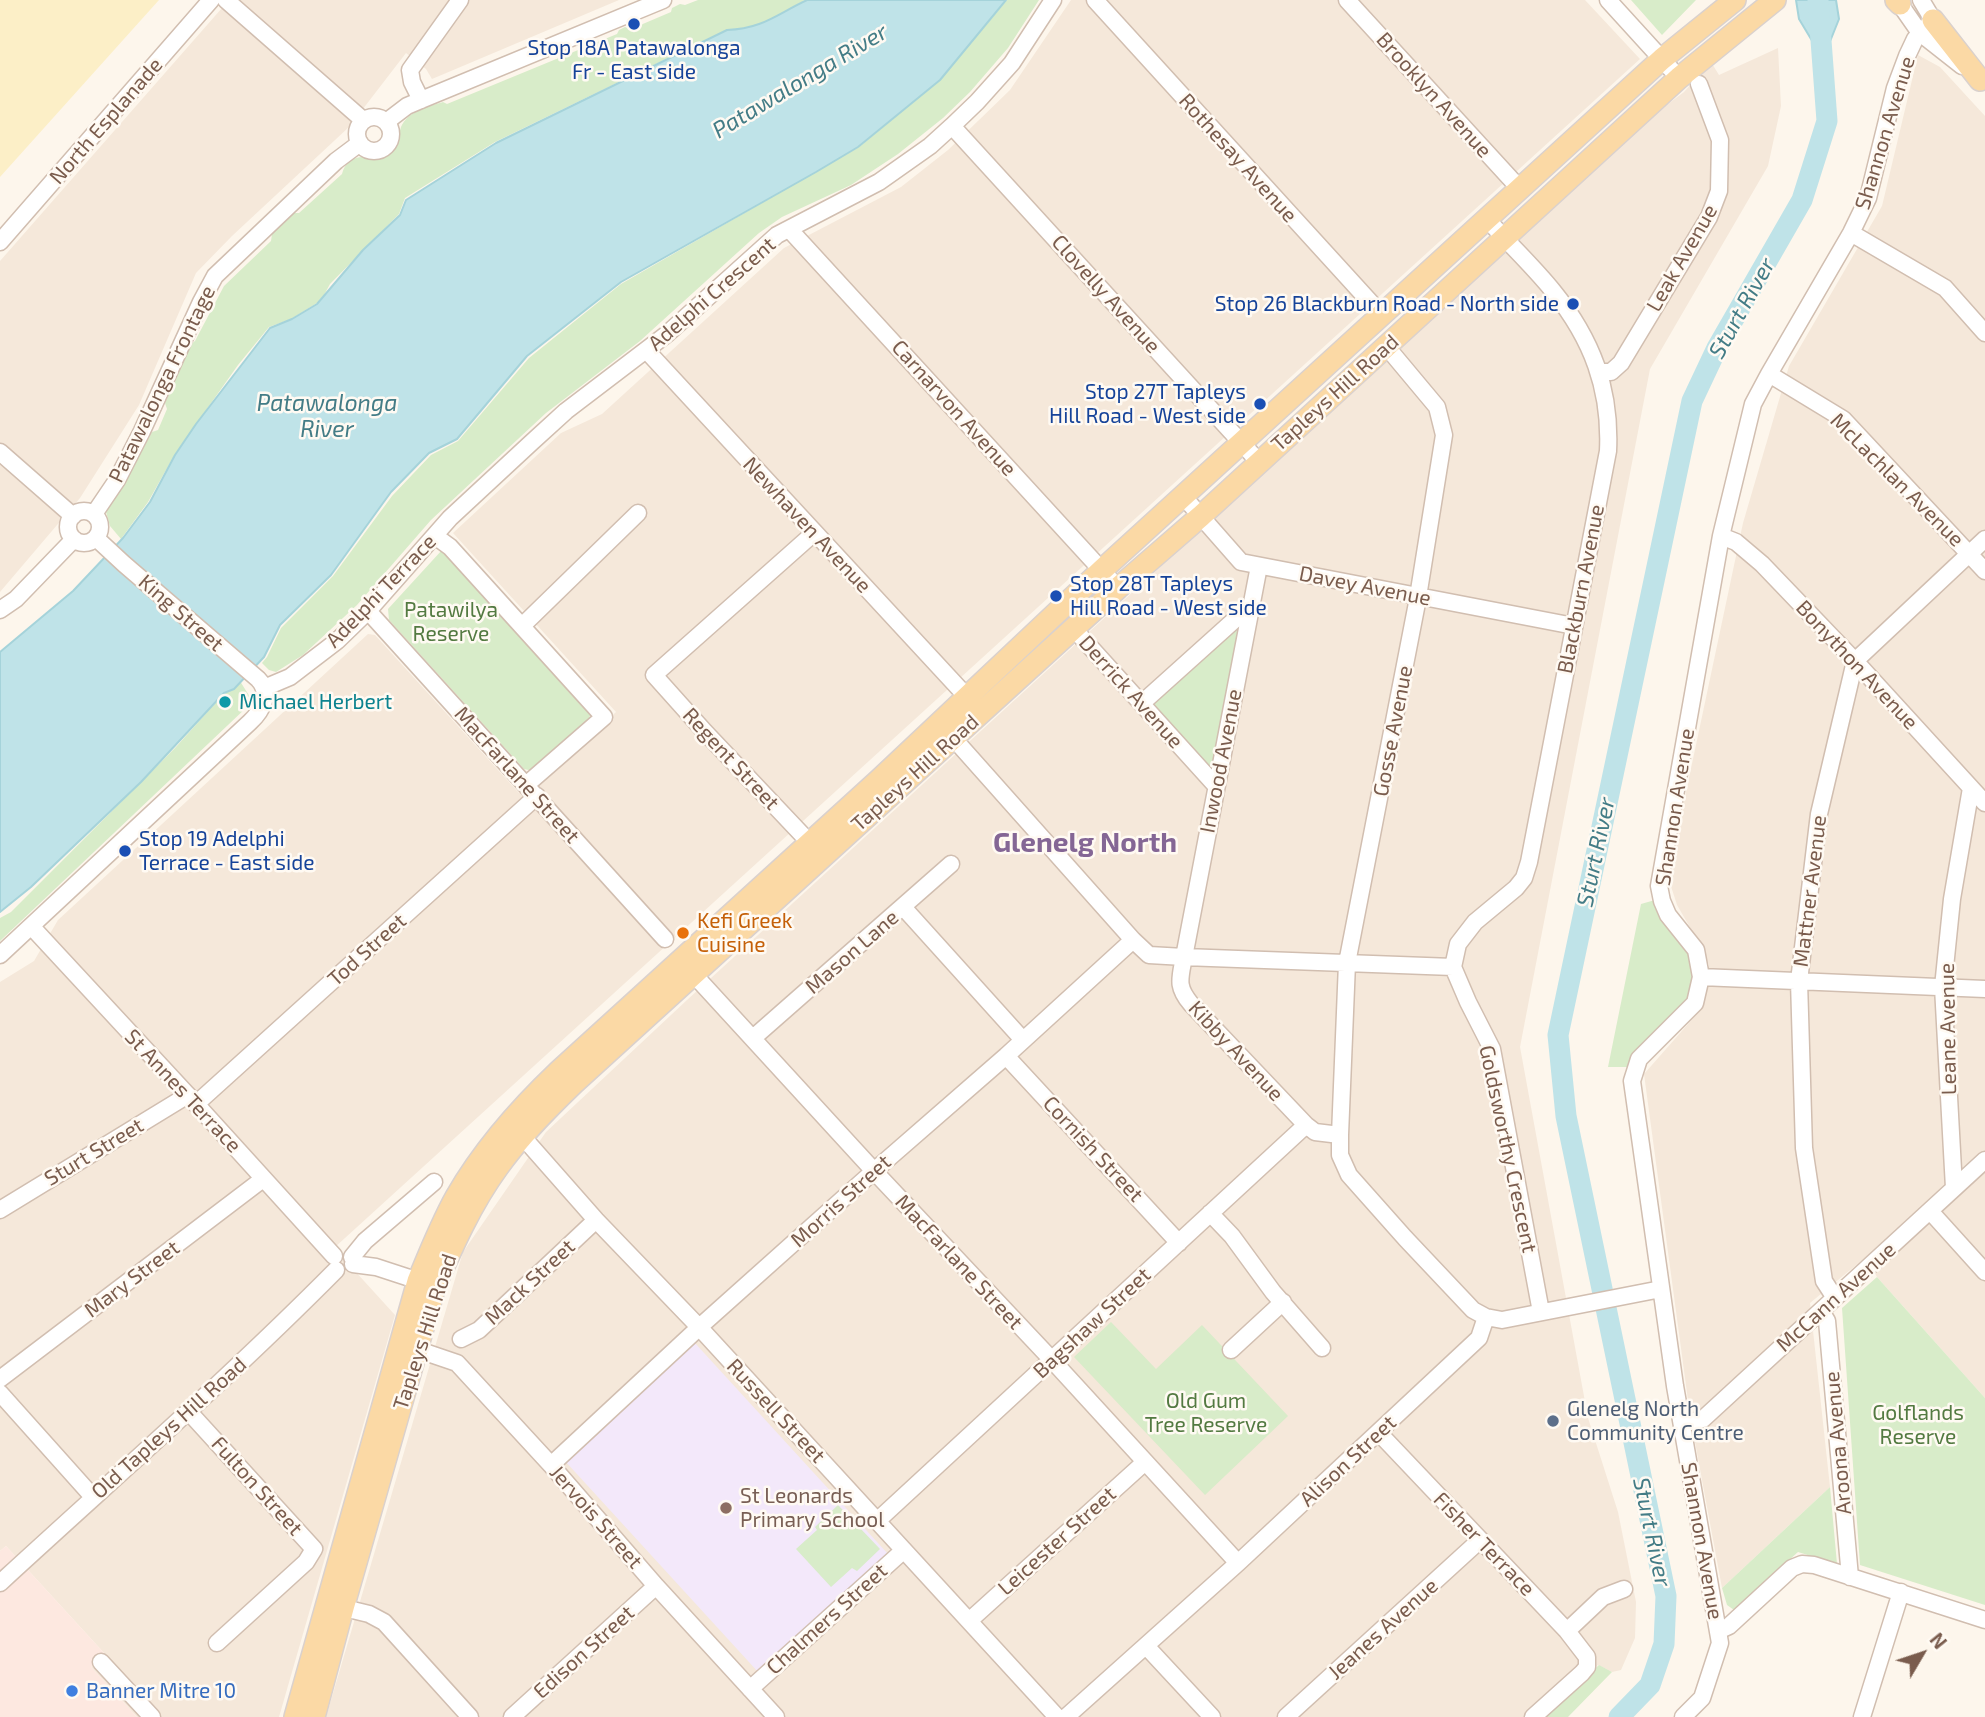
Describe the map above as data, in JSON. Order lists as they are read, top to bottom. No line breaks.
{"streets":{"main road":["Tapleys Hill Road"],"street":["Brooklyn Avenue","North Esplanade","Shannon Avenue","Rothesay Avenue","Leak Avenue","Adelphi Crescent","Clovelly Avenue","Patawalonga Frontage","Carnarvon Avenue","McLachlan Avenue","Newhaven Avenue","Davey Avenue","Blackburn Avenue","Adelphi Terrace","King Street","Bonython Avenue","Derrick Avenue","Gosse Avenue","Regent Street","Inwood Avenue","MacFarlane Street","Mattner Avenue","Tod Street","Mason Lane","Leane Avenue","Kibby Avenue","St Annes Terrace","Cornish Street","Goldsworthy Crescent","Sturt Street","Morris Street","Mary Street","Mack Street","McCann Avenue","Bagshaw Street","Russell Street","Old Tapleys Hill Road","Aroona Avenue","Alison Street","Fulton Street","Jervois Street","Leicester Street","Fisher Terrace","Chalmers Street","Jeanes Avenue","Edison Street"]},"crossings":[["Brooklyn Avenue","Tapleys Hill Road"],["Shannon Avenue","McLachlan Avenue"],["Shannon Avenue","Bonython Avenue"],["Shannon Avenue","McCann Avenue"],["Rothesay Avenue","Tapleys Hill Road"],["Leak Avenue","Tapleys Hill Road"],["Leak Avenue","Blackburn Avenue"],["Adelphi Crescent","Clovelly Avenue"],["Adelphi Crescent","Carnarvon Avenue"],["Adelphi Crescent","Newhaven Avenue"],["Adelphi Crescent","Adelphi Terrace"],["Clovelly Avenue","Tapleys Hill Road"],["Patawalonga Frontage","King Street"],["Tapleys Hill Road","Carnarvon Avenue"],["Tapleys Hill Road","Newhaven Avenue"],["Tapleys Hill Road","Davey Avenue"],["Tapleys Hill Road","Blackburn Avenue"],["Tapleys Hill Road","Derrick Avenue"],["Tapleys Hill Road","Gosse Avenue"],["Tapleys Hill Road","Regent Street"],["Tapleys Hill Road","MacFarlane Street"],["Tapleys Hill Road","Russell Street"],["Tapleys Hill Road","Jervois Street"],["Newhaven Avenue","Regent Street"],["Davey Avenue","Blackburn Avenue"],["Davey Avenue","Gosse Avenue"],["Davey Avenue","Inwood Avenue"],["Blackburn Avenue","Goldsworthy Crescent"],["Adelphi Terrace","King Street"],["Adelphi Terrace","MacFarlane Street"],["Bonython Avenue","Mattner Avenue"],["Bonython Avenue","Leane Avenue"],["Derrick Avenue","Inwood Avenue"],["Gosse Avenue","Kibby Avenue"],["Inwood Avenue","Kibby Avenue"],["MacFarlane Street","Tod Street"],["MacFarlane Street","Mason Lane"],["MacFarlane Street","Morris Street"],["MacFarlane Street","Bagshaw Street"],["MacFarlane Street","Alison Street"],["MacFarlane Street","Leicester Street"],["Mattner Avenue","McCann Avenue"],["Tod Street","St Annes Terrace"],["Tod Street","Sturt Street"],["Leane Avenue","McCann Avenue"],["Kibby Avenue","Bagshaw Street"],["St Annes Terrace","Sturt Street"],["St Annes Terrace","Mary Street"],["St Annes Terrace","Old Tapleys Hill Road"],["Cornish Street","Morris Street"],["Cornish Street","Bagshaw Street"],["Morris Street","Russell Street"],["Morris Street","Jervois Street"],["Mack Street","Russell Street"],["McCann Avenue","Aroona Avenue"],["Bagshaw Street","Russell Street"],["Russell Street","Leicester Street"],["Russell Street","Chalmers Street"],["Old Tapleys Hill Road","Fulton Street"],["Alison Street","Fisher Terrace"],["Jervois Street","Chalmers Street"],["Jervois Street","Edison Street"],["Fisher Terrace","Jeanes Avenue"]],"districts":["Glenelg North"],"water":["Patawalonga River","Sturt River"],"parks":["Patawilya Reserve","Old Gum Tree Reserve","Golflands Reserve"],"places":["Stop 18A Patawalonga Fr - East side","Stop 26 Blackburn Road - North side","Stop 27T Tapleys Hill Road - West side","Stop 28T Tapleys Hill Road - West side","Michael Herbert","Stop 19 Adelphi Terrace - East side","Kefi Greek Cuisine","Glenelg North Community Centre","St Leonards Primary School","Banner Mitre 10"],"north":"top right"}
